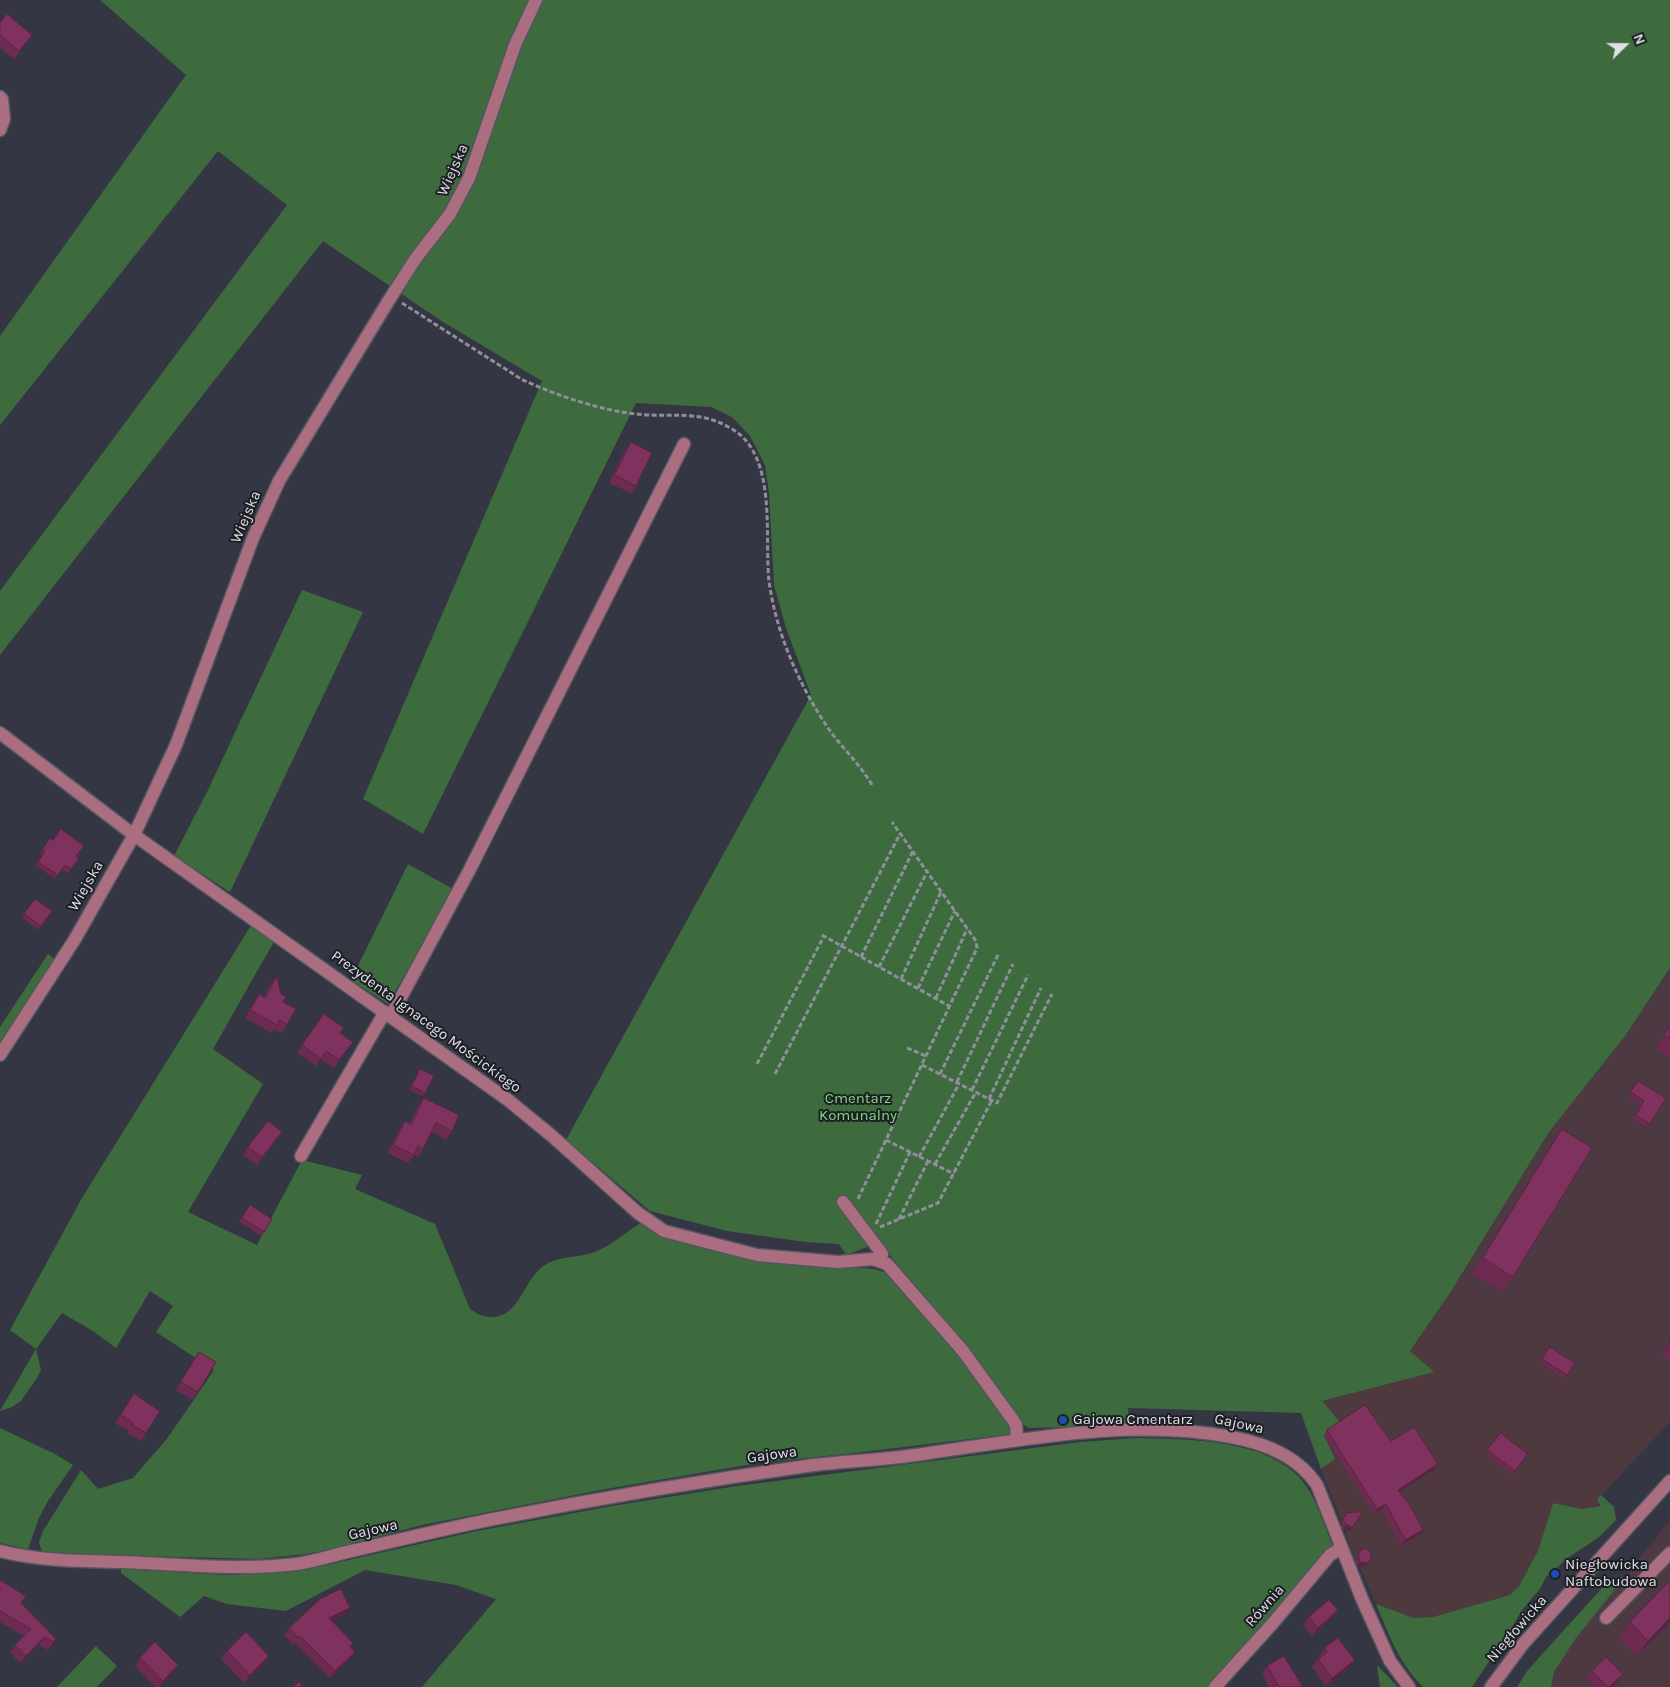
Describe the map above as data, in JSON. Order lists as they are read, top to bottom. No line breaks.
{"streets":{"street":["Wiejska","Prezydenta Ignacego Mościckiego","Gajowa","Równia","Niegłowicka"]},"crossings":[["Wiejska","Prezydenta Ignacego Mościckiego"],["Gajowa","Równia"]],"parks":["Cmentarz Komunalny"],"places":["Gajowa Cmentarz","Niegłowicka Naftobudowa"],"north":"right"}
